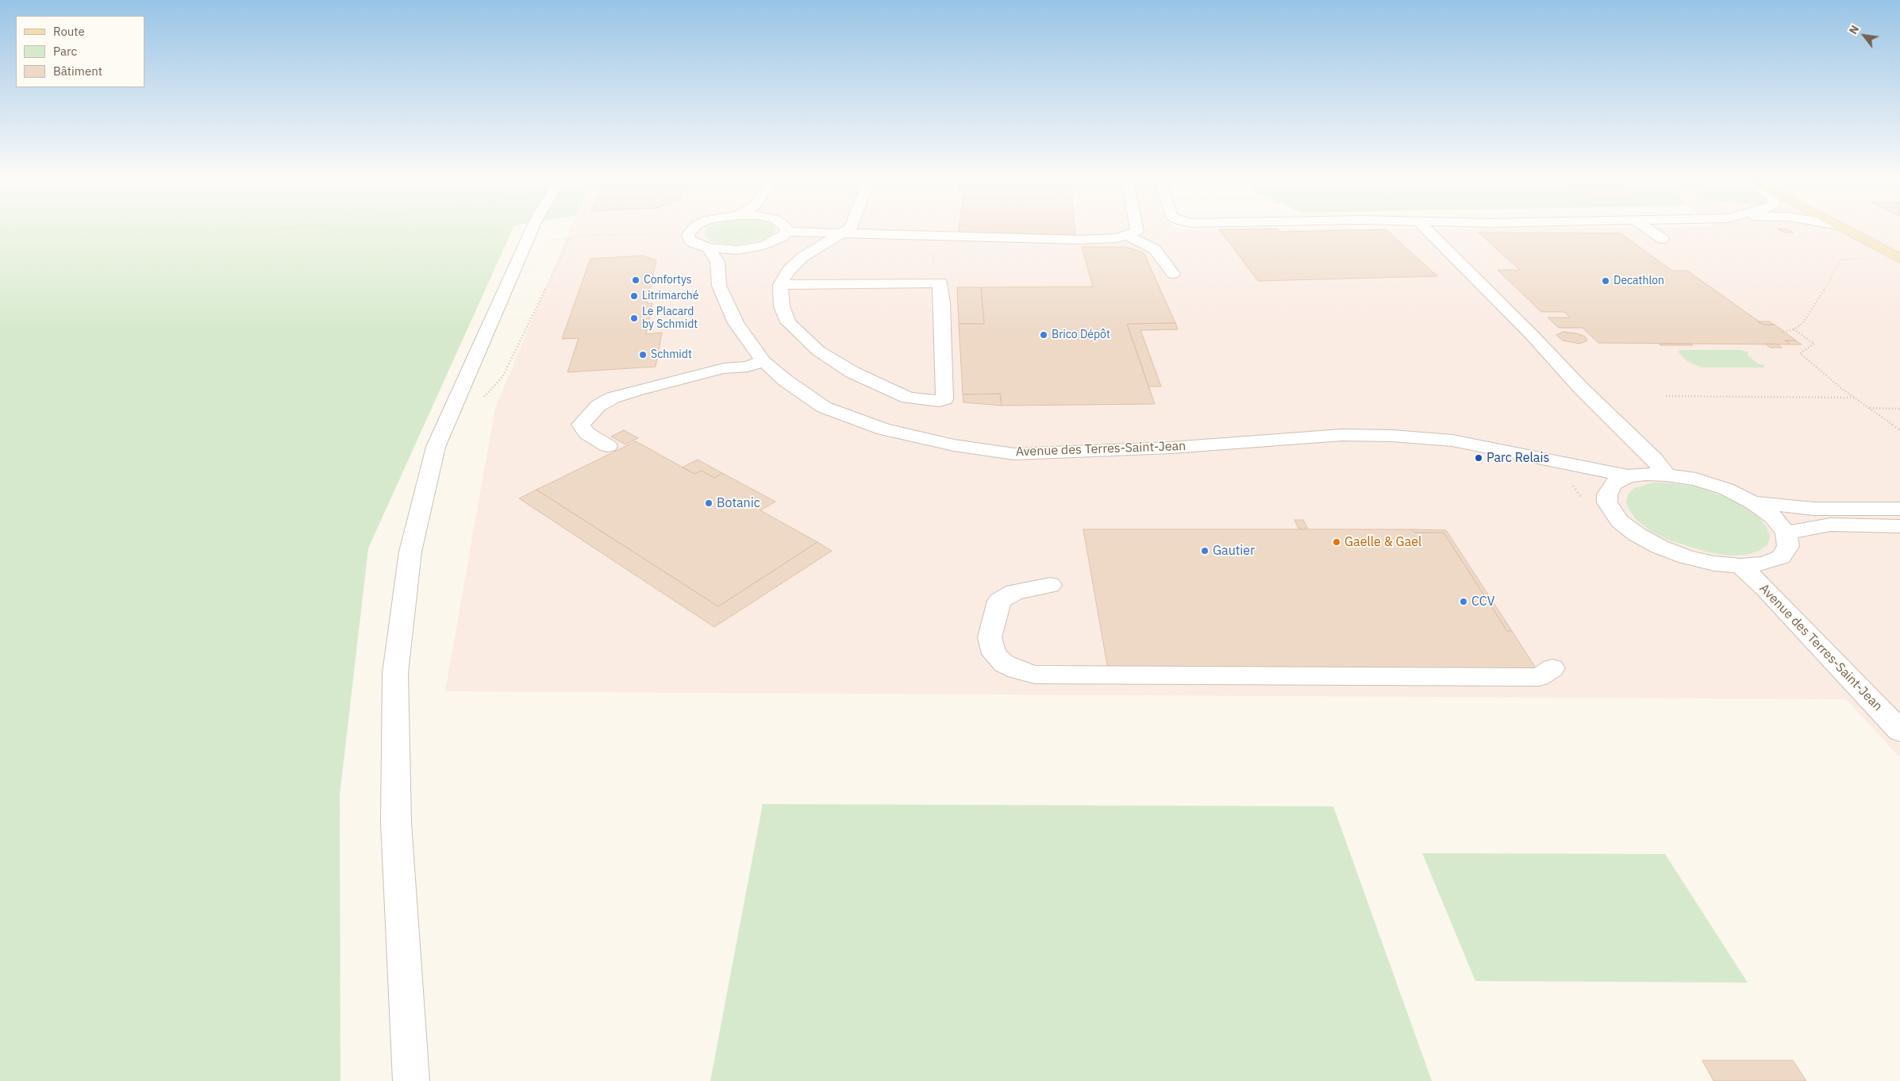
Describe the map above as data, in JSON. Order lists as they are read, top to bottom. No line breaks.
{"streets":{"street":["Avenue des Terres-Saint-Jean"]},"places":["Confortys","Decathlon","Litrimarché","Le Placard by Schmidt","Brico Dépôt","Schmidt","Parc Relais","Botanic","Gaelle & Gael","Gautier","CCV"],"legend":["Route","Parc","Bâtiment"],"north":"top left"}
